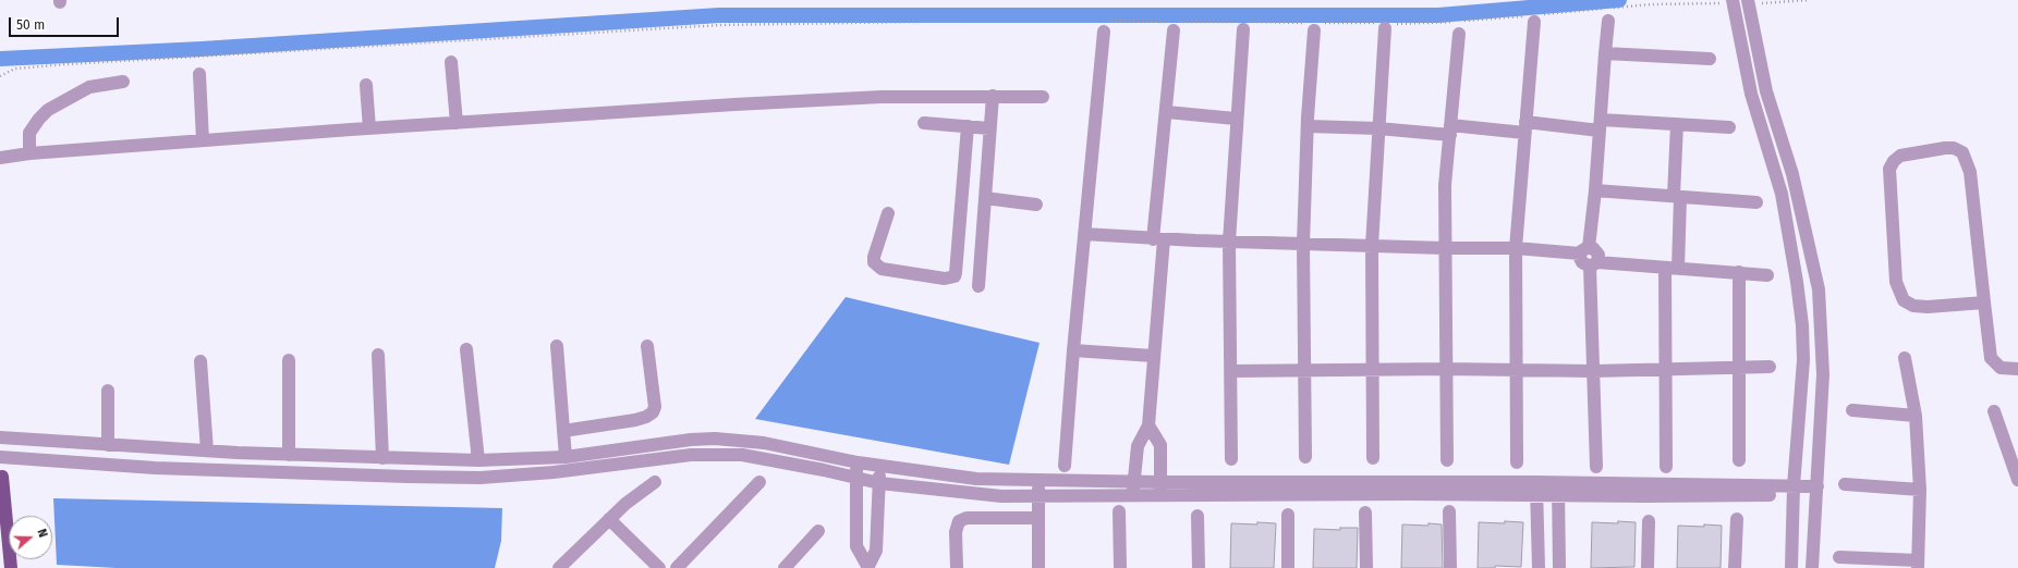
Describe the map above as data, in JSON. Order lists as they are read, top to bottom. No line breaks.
{"scale_bar":"50 m","north":"right"}
